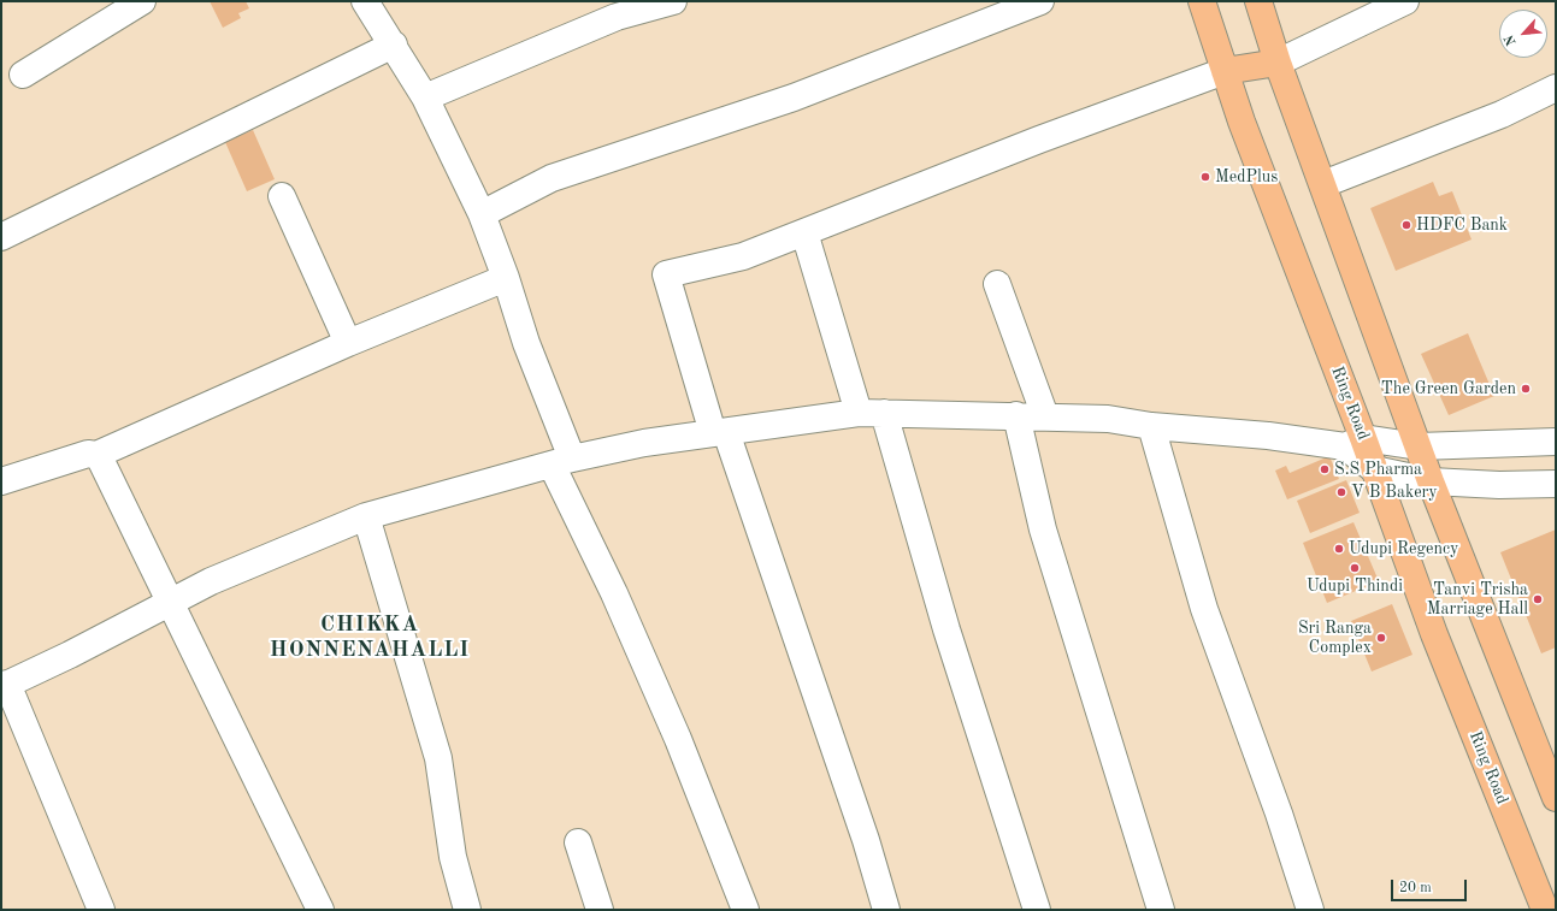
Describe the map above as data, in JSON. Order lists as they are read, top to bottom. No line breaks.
{"streets":{"main road":["Ring Road"]},"districts":["CHIKKA HONNENAHALLI"],"places":["MedPlus","HDFC Bank","The Green Garden","S.S Pharma","V B Bakery","Udupi Regency","Udupi Thindi","Tanvi Trisha Marriage Hall","Sri Ranga Complex"],"scale_bar":"20 m","north":"bottom left"}
